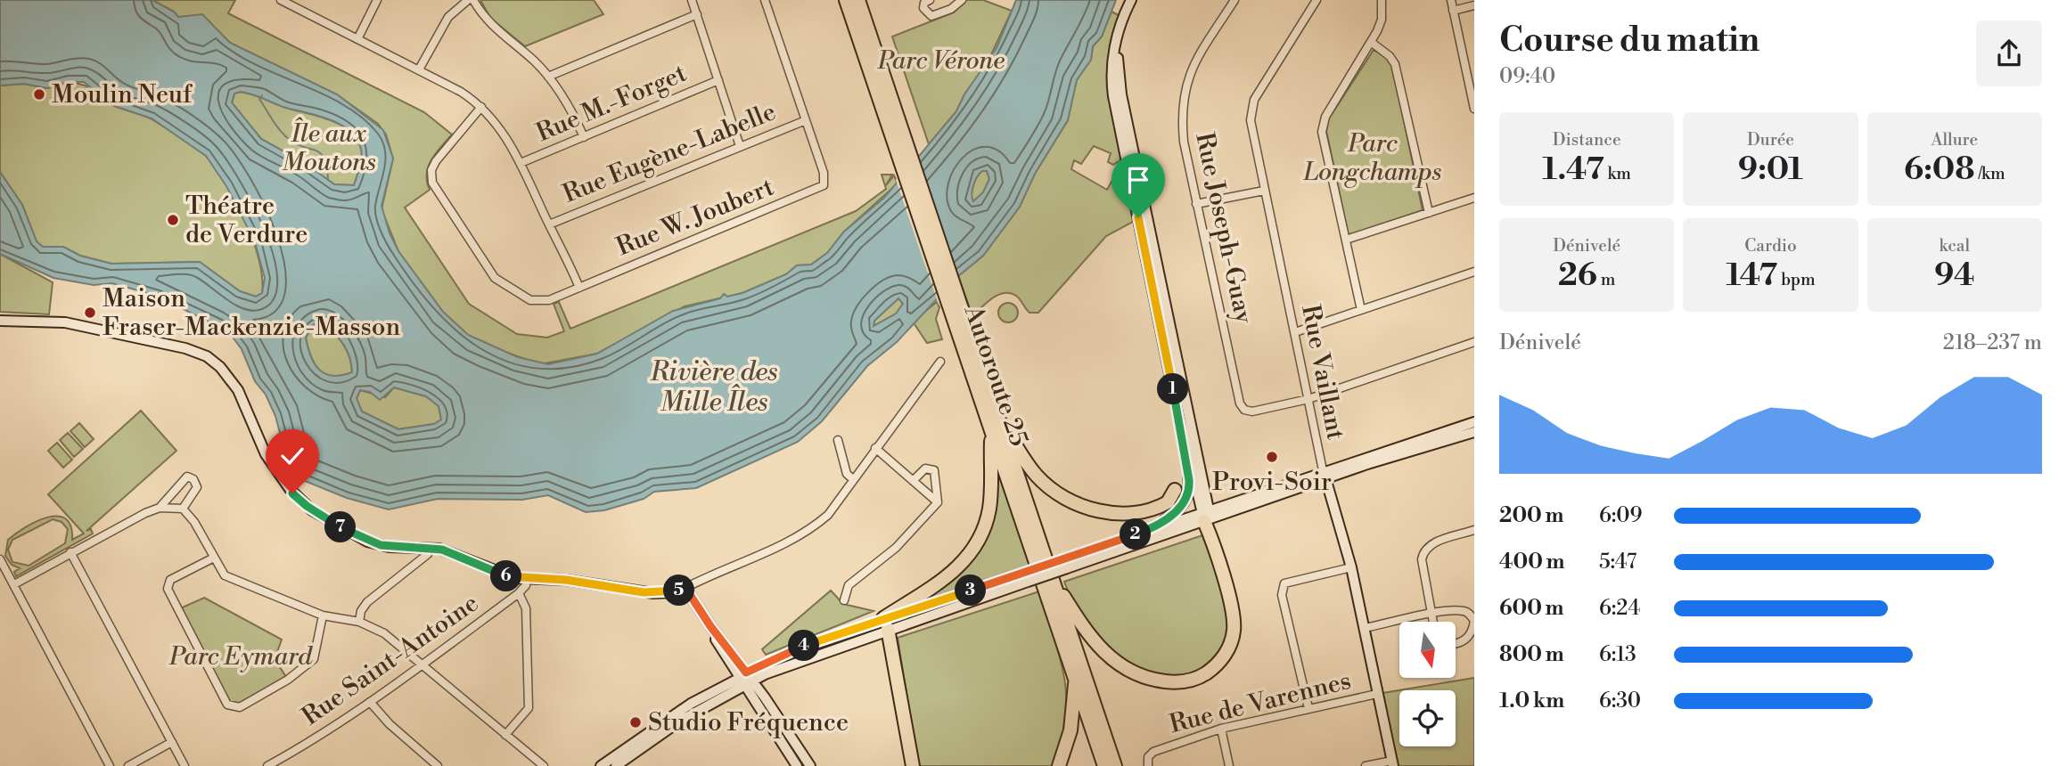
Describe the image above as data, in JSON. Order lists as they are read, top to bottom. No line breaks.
{"streets":{"highway":["Autoroute 25"],"main road":["Rue Vaillant"],"street":["Rue M.-Forget","Rue Eugène-Labelle","Rue W. Joubert","Rue Joseph-Guay","Rue Saint-Antoine","Rue de Varennes"]},"crossings":[["Rue Eugène-Labelle","Rue W. Joubert"],["Rue Joseph-Guay","Rue Vaillant"],["Rue Vaillant","Rue de Varennes"]],"water":["Rivière des Mille Îles"],"parks":["Parc Vérone","Île aux Moutons","Parc Longchamps","Parc Eymard"],"places":["Moulin Neuf","Théatre de Verdure","Maison Fraser-Mackenzie-Masson","Provi-Soir","Studio Fréquence"],"north":"bottom","page":{"heading":["Course du matin","09:40"],"stats":[["Distance","1.47 km"],["Durée","9:01"],["Allure","6:08 /km"],["Dénivelé","26 m"],["Cardio","147 bpm"],["kcal","94"]],"chart":["Dénivelé","218–237 m"],"pins":["1","7","2","6","3","5","4"],"list":[{"name":"200 m","note":"6:09"},{"name":"400 m","note":"5:47"},{"name":"600 m","note":"6:24"},{"name":"800 m","note":"6:13"},{"name":"1.0 km","note":"6:30"}]}}
